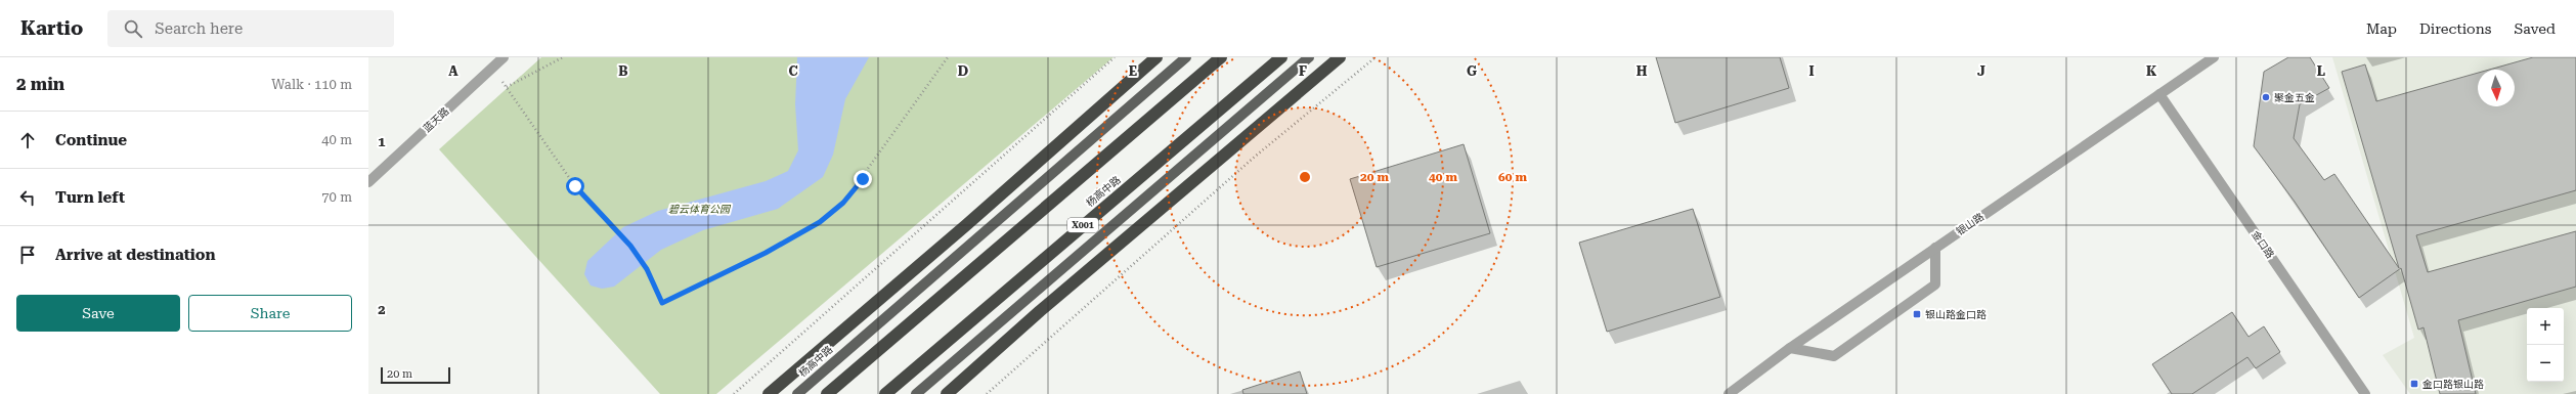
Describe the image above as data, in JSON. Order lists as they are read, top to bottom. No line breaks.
{"streets":{"highway":["杨高中路","X001"],"street":["蓝天路","银山路","金口路"]},"crossings":[["银山路","金口路"]],"parks":["碧云体育公园"],"places":{"other":["聚金五金"],"transit":["银山路金口路","金口路银山路"]},"scale_bar":"20 m","north":"bottom","page":{"header":"Kartio","search":"Search here","nav":["Map","Directions","Saved"],"heading":["2 min","Walk · 110 m"],"list":[["Continue","40 m"],["Turn left","70 m"],"Arrive at destination"],"buttons":["Save","Share"],"map_buttons":["+","−"],"scale":"20 m"},"grid":{"columns":["A","B","C","D","E","F","G","H","I","J","K","L"],"rows":["1","2"]},"rings":["20 m","40 m","60 m"]}
